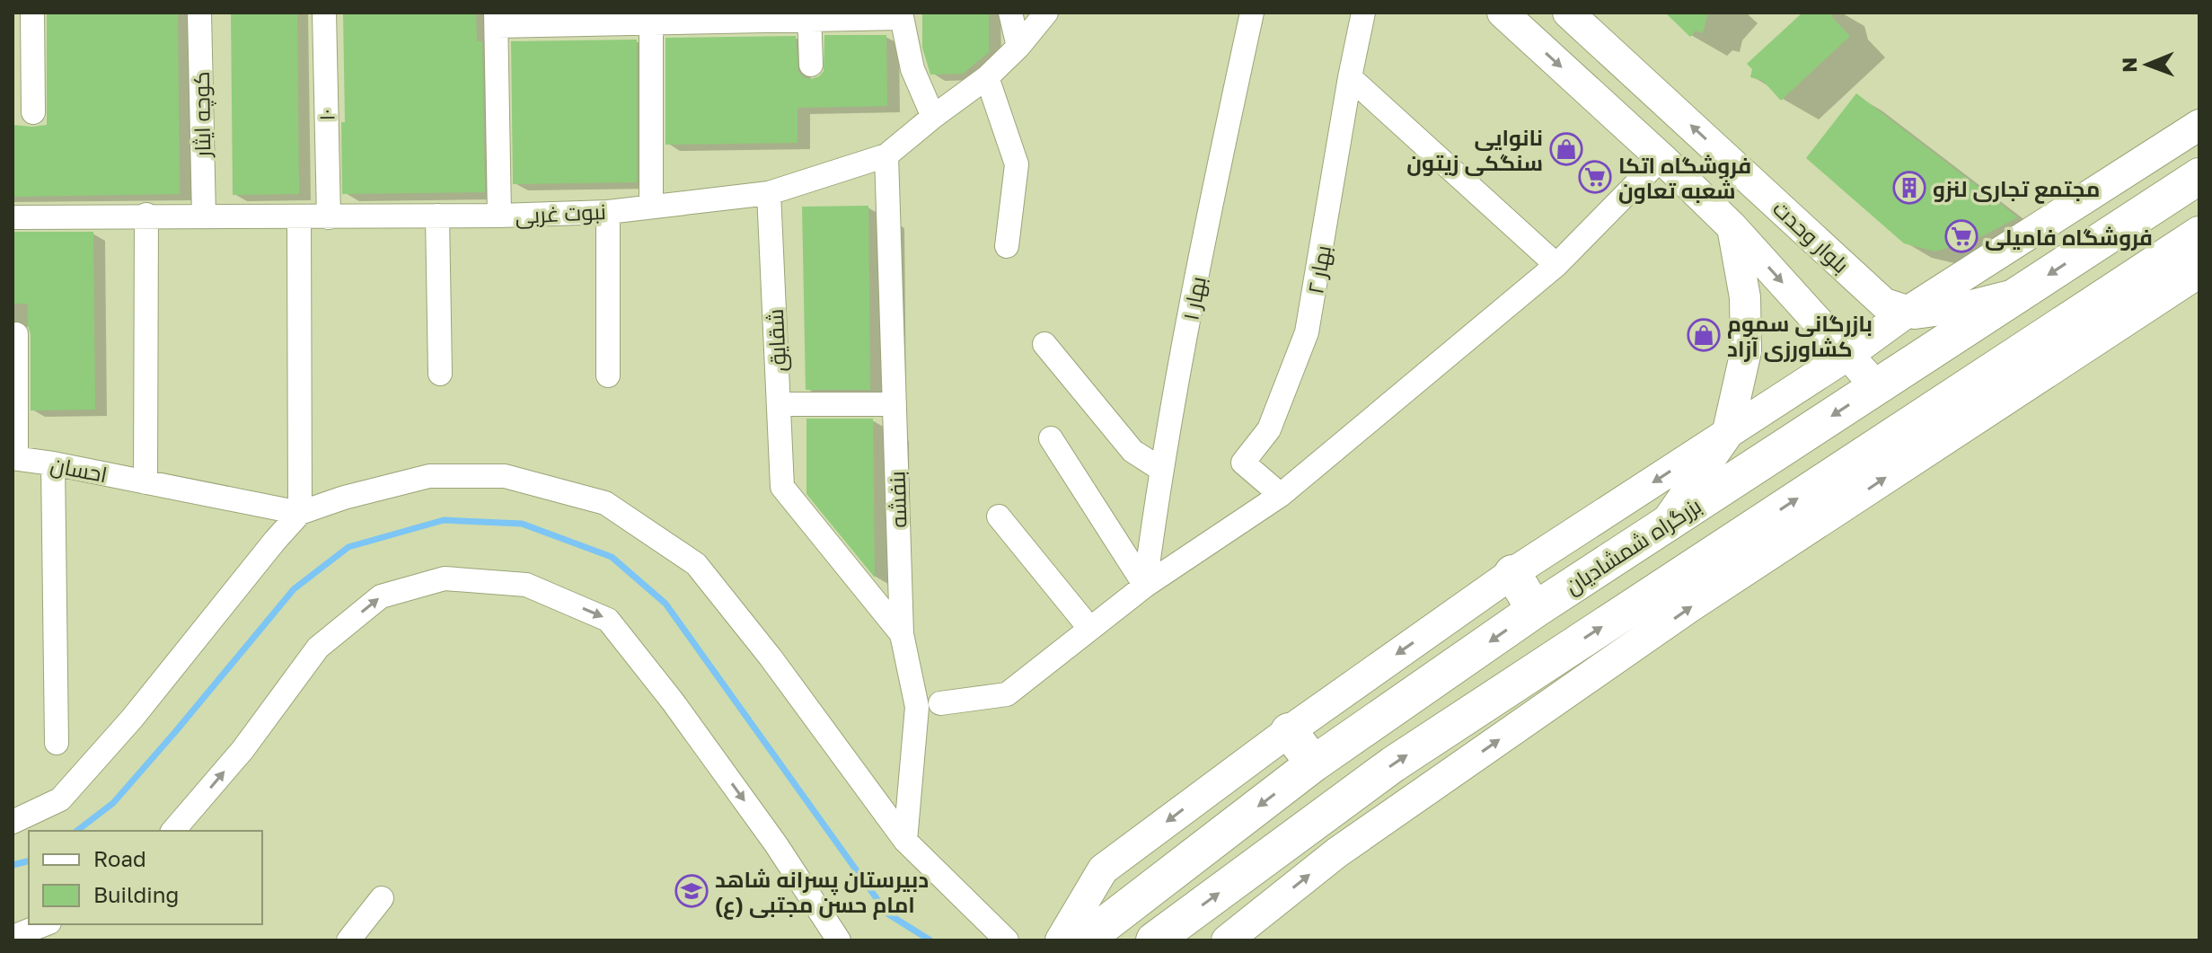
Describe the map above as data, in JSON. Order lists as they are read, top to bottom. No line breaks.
{"streets":{"highway":["بزرگراه شمشادیان"],"main road":["بلوار وحدت"],"street":["کوچه ایثار","۱۰","نبوت غربی","بهار ۲","بهار ۱","شقایق","احسان","بنفشه"]},"crossings":[["کوچه ایثار","نبوت غربی"],["۱۰","نبوت غربی"],["نبوت غربی","شقایق"],["نبوت غربی","بنفشه"],["بلوار وحدت","بزرگراه شمشادیان"],["شقایق","بنفشه"]],"places":{"shop":["نانوایی سنگکی زیتون","بازرگانی سموم کشاورزی آزاد"],"supermarket":["فروشگاه اتکا شعبه تعاون","فروشگاه فامیلی"],"building":["مجتمع تجاری لنزو"],"school or university":["دبیرستان پسرانه شاهد امام حسن مجتبی (ع)"]},"legend":["Road","Building"],"north":"left"}
